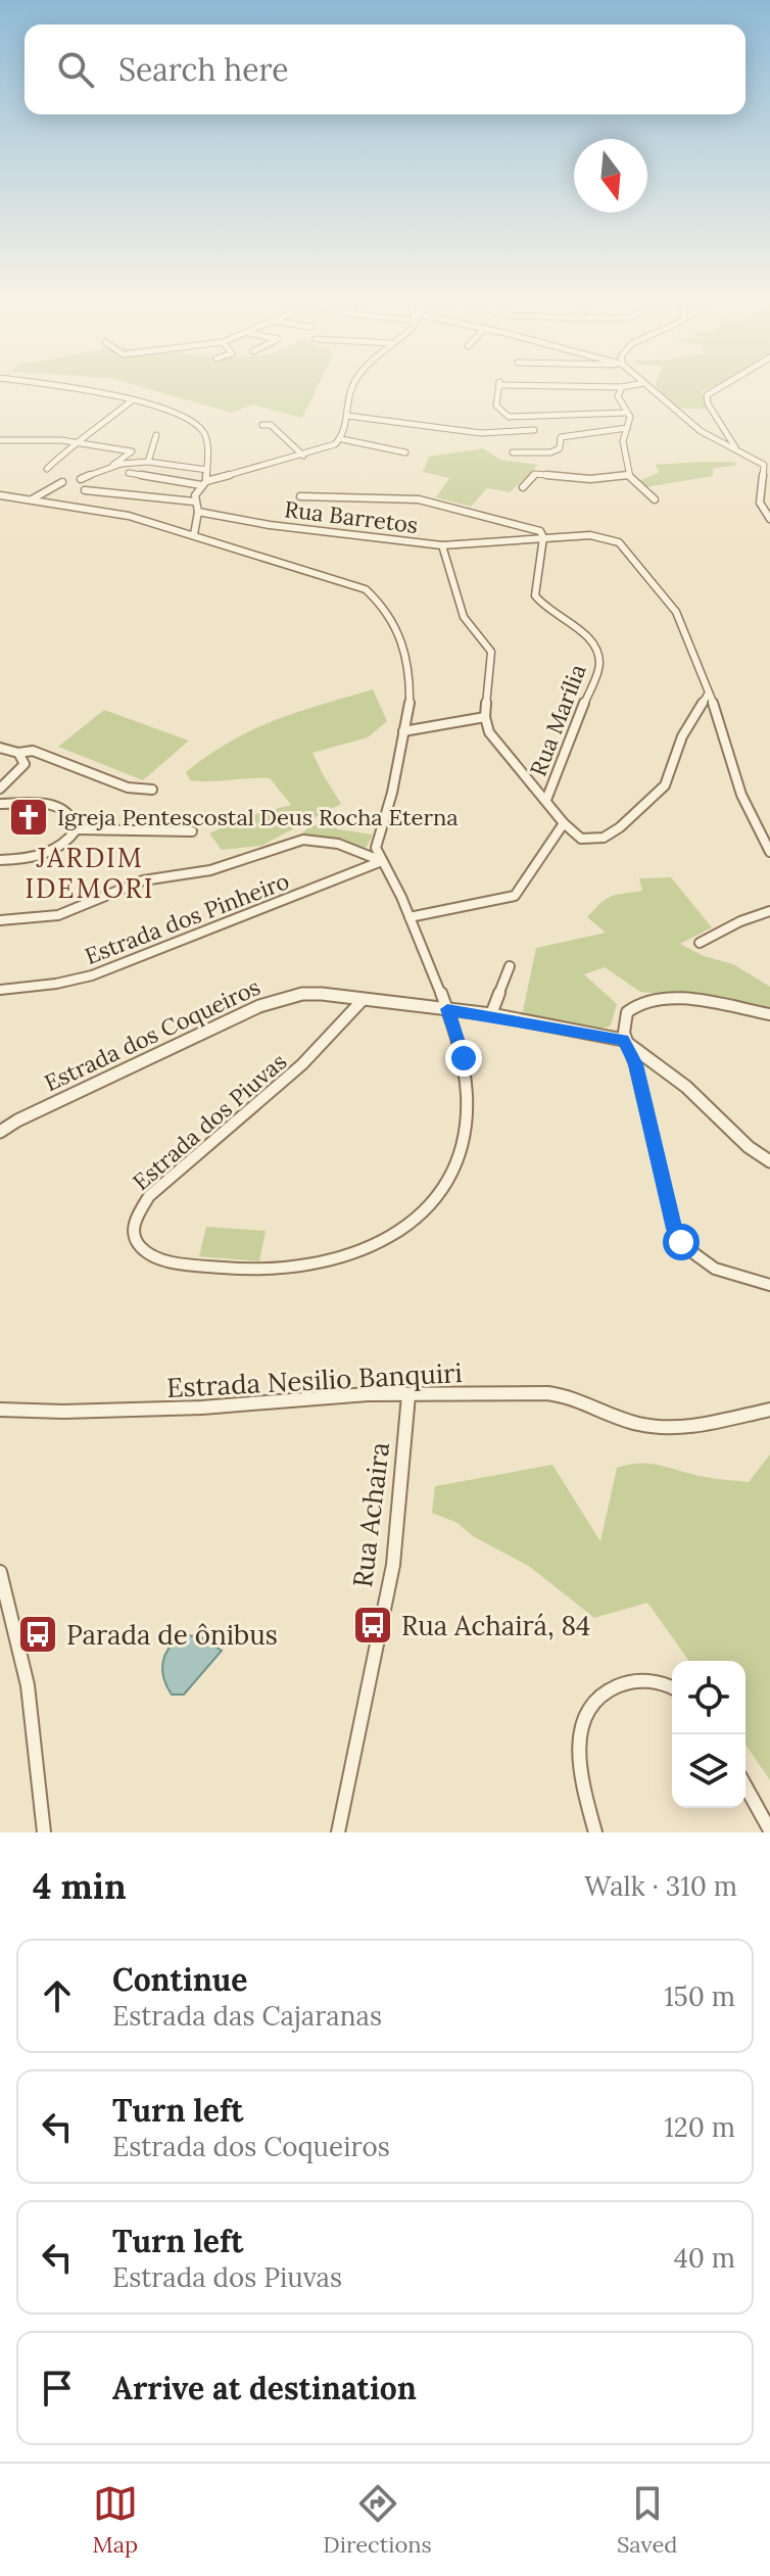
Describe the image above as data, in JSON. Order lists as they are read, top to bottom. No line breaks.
{"streets":{"street":["Rua Barretos","Rua Marília","Estrada dos Pinheiro","Estrada dos Coqueiros","Estrada dos Piuvas","Estrada Nesilio Banquiri","Rua Achaira"]},"crossings":[["Estrada dos Pinheiro","Estrada dos Piuvas"],["Estrada dos Coqueiros","Estrada dos Piuvas"],["Estrada Nesilio Banquiri","Rua Achaira"]],"districts":["JARDIM IDEMORI"],"places":{"church":["Igreja Pentescostal Deus Rocha Eterna"],"bus stop":["Rua Achairá, 84","Parada de ônibus"]},"north":"bottom","page":{"search":"Search here","heading":["4 min","Walk · 310 m"],"list":[["Continue","Estrada das Cajaranas","150 m"],["Turn left","Estrada dos Coqueiros","120 m"],["Turn left","Estrada dos Piuvas","40 m"],"Arrive at destination"],"nav":["Map","Directions","Saved"]}}
